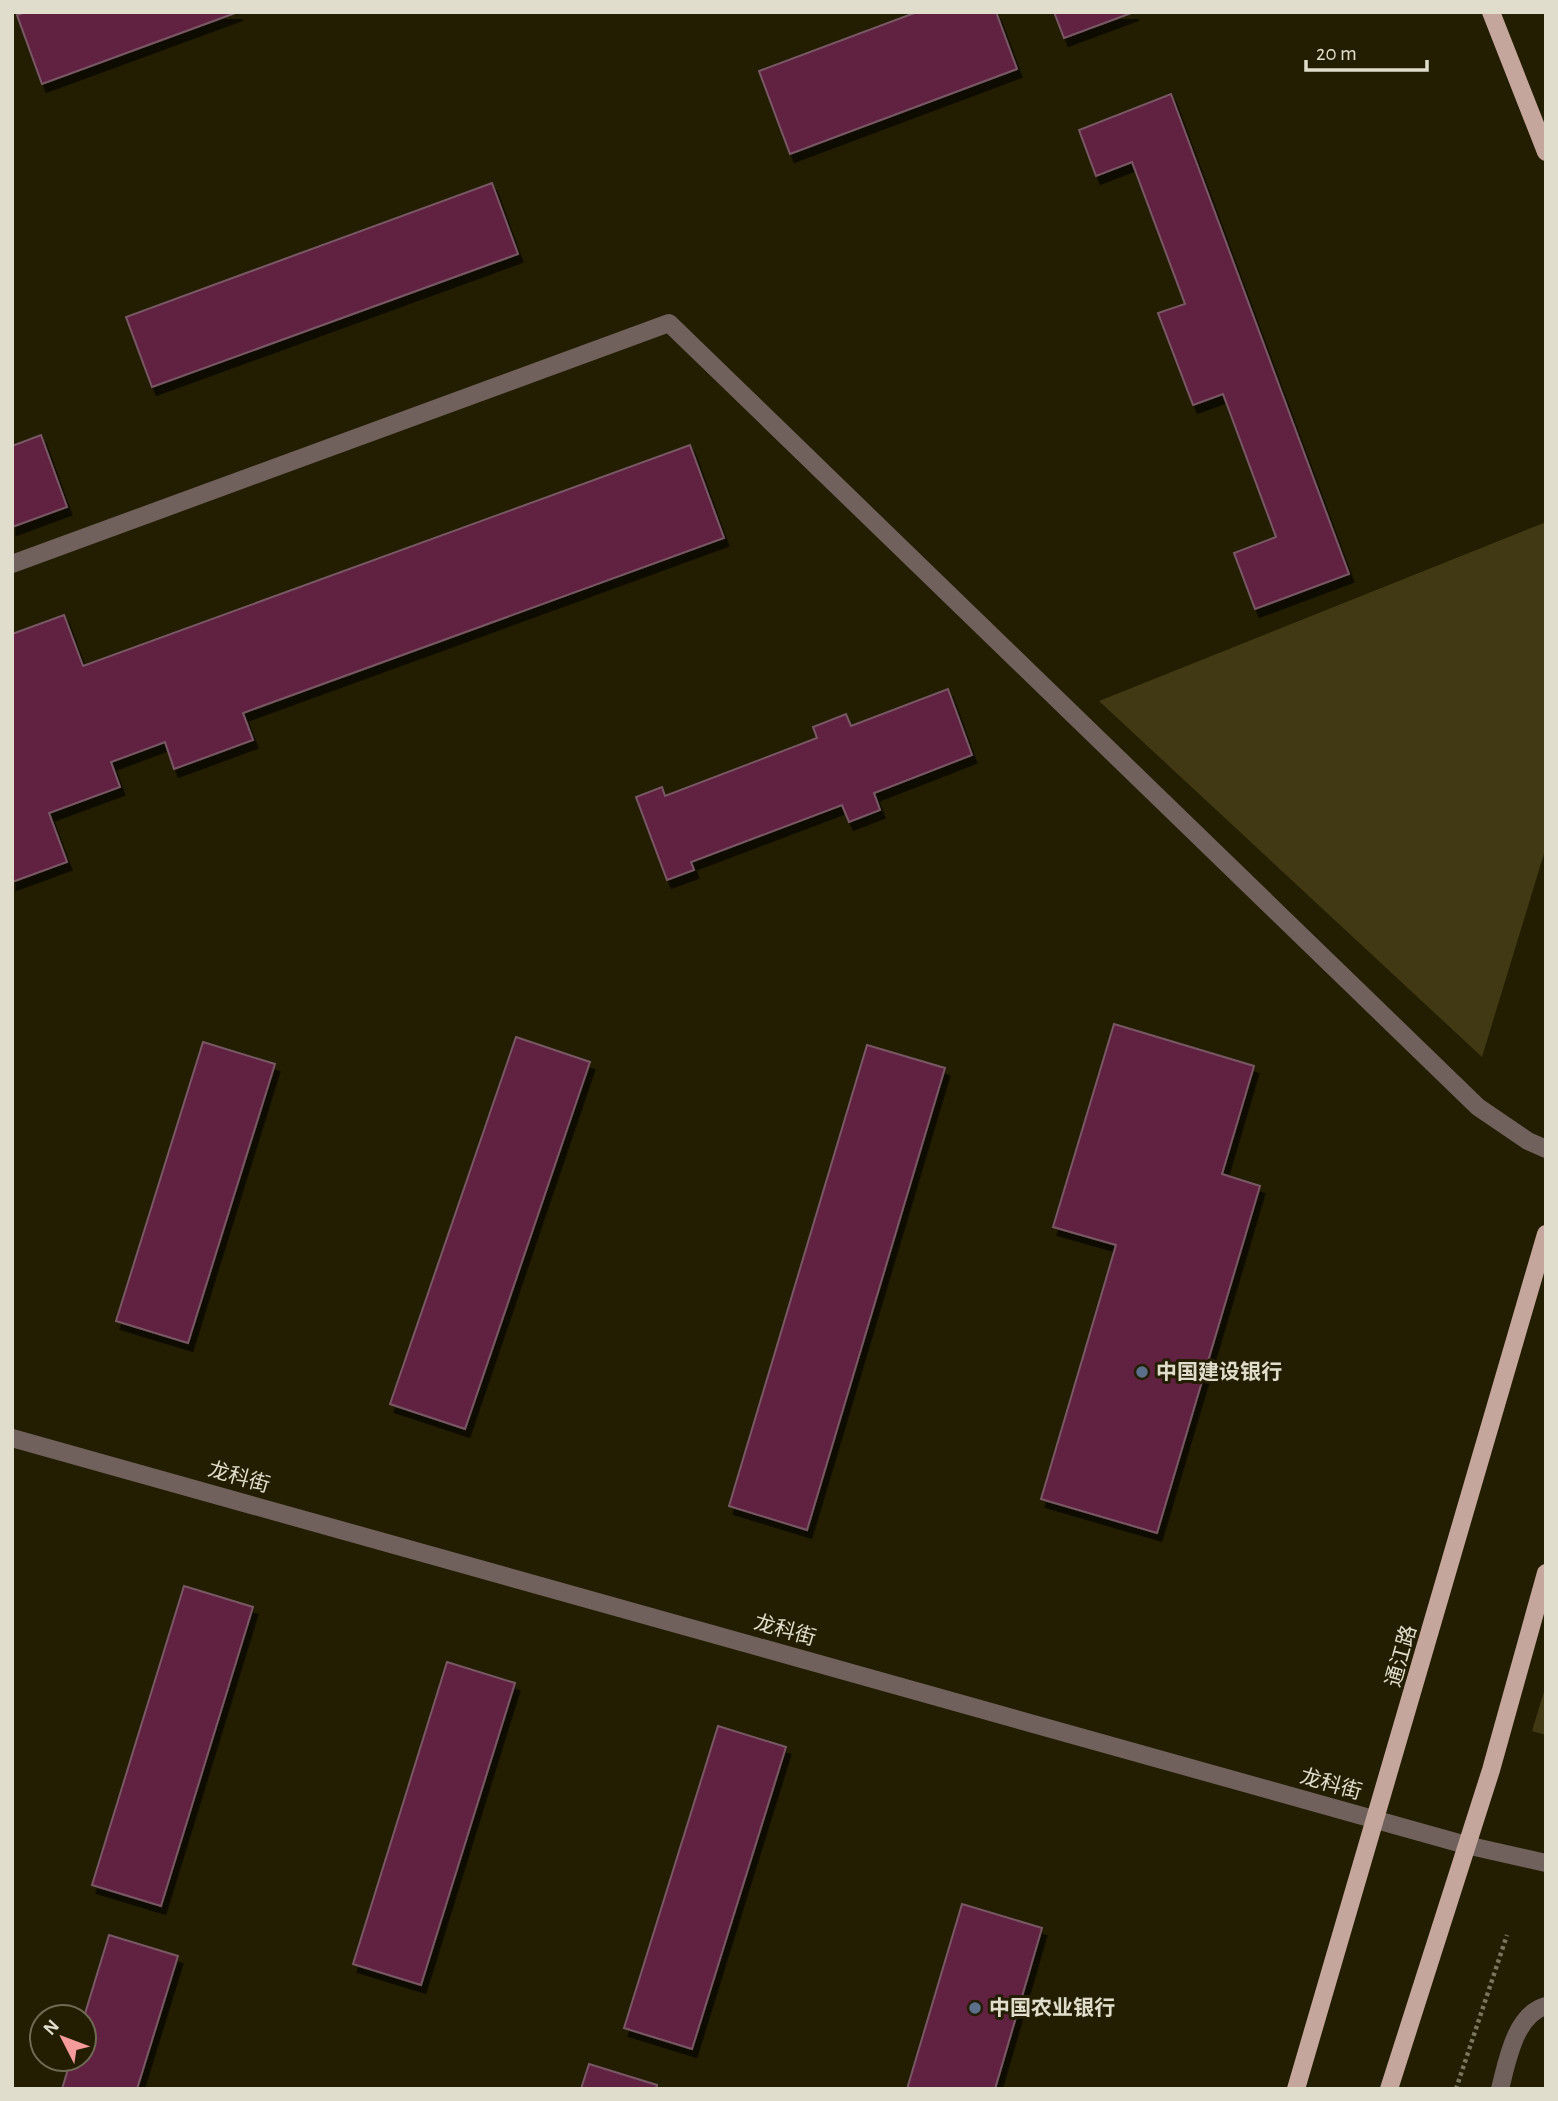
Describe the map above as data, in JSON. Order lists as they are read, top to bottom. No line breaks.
{"streets":{"main road":["通江路"],"street":["龙科街"]},"crossings":[["龙科街","通江路"]],"places":["中国建设银行","中国农业银行"],"scale_bar":"20 m","north":"top left"}
